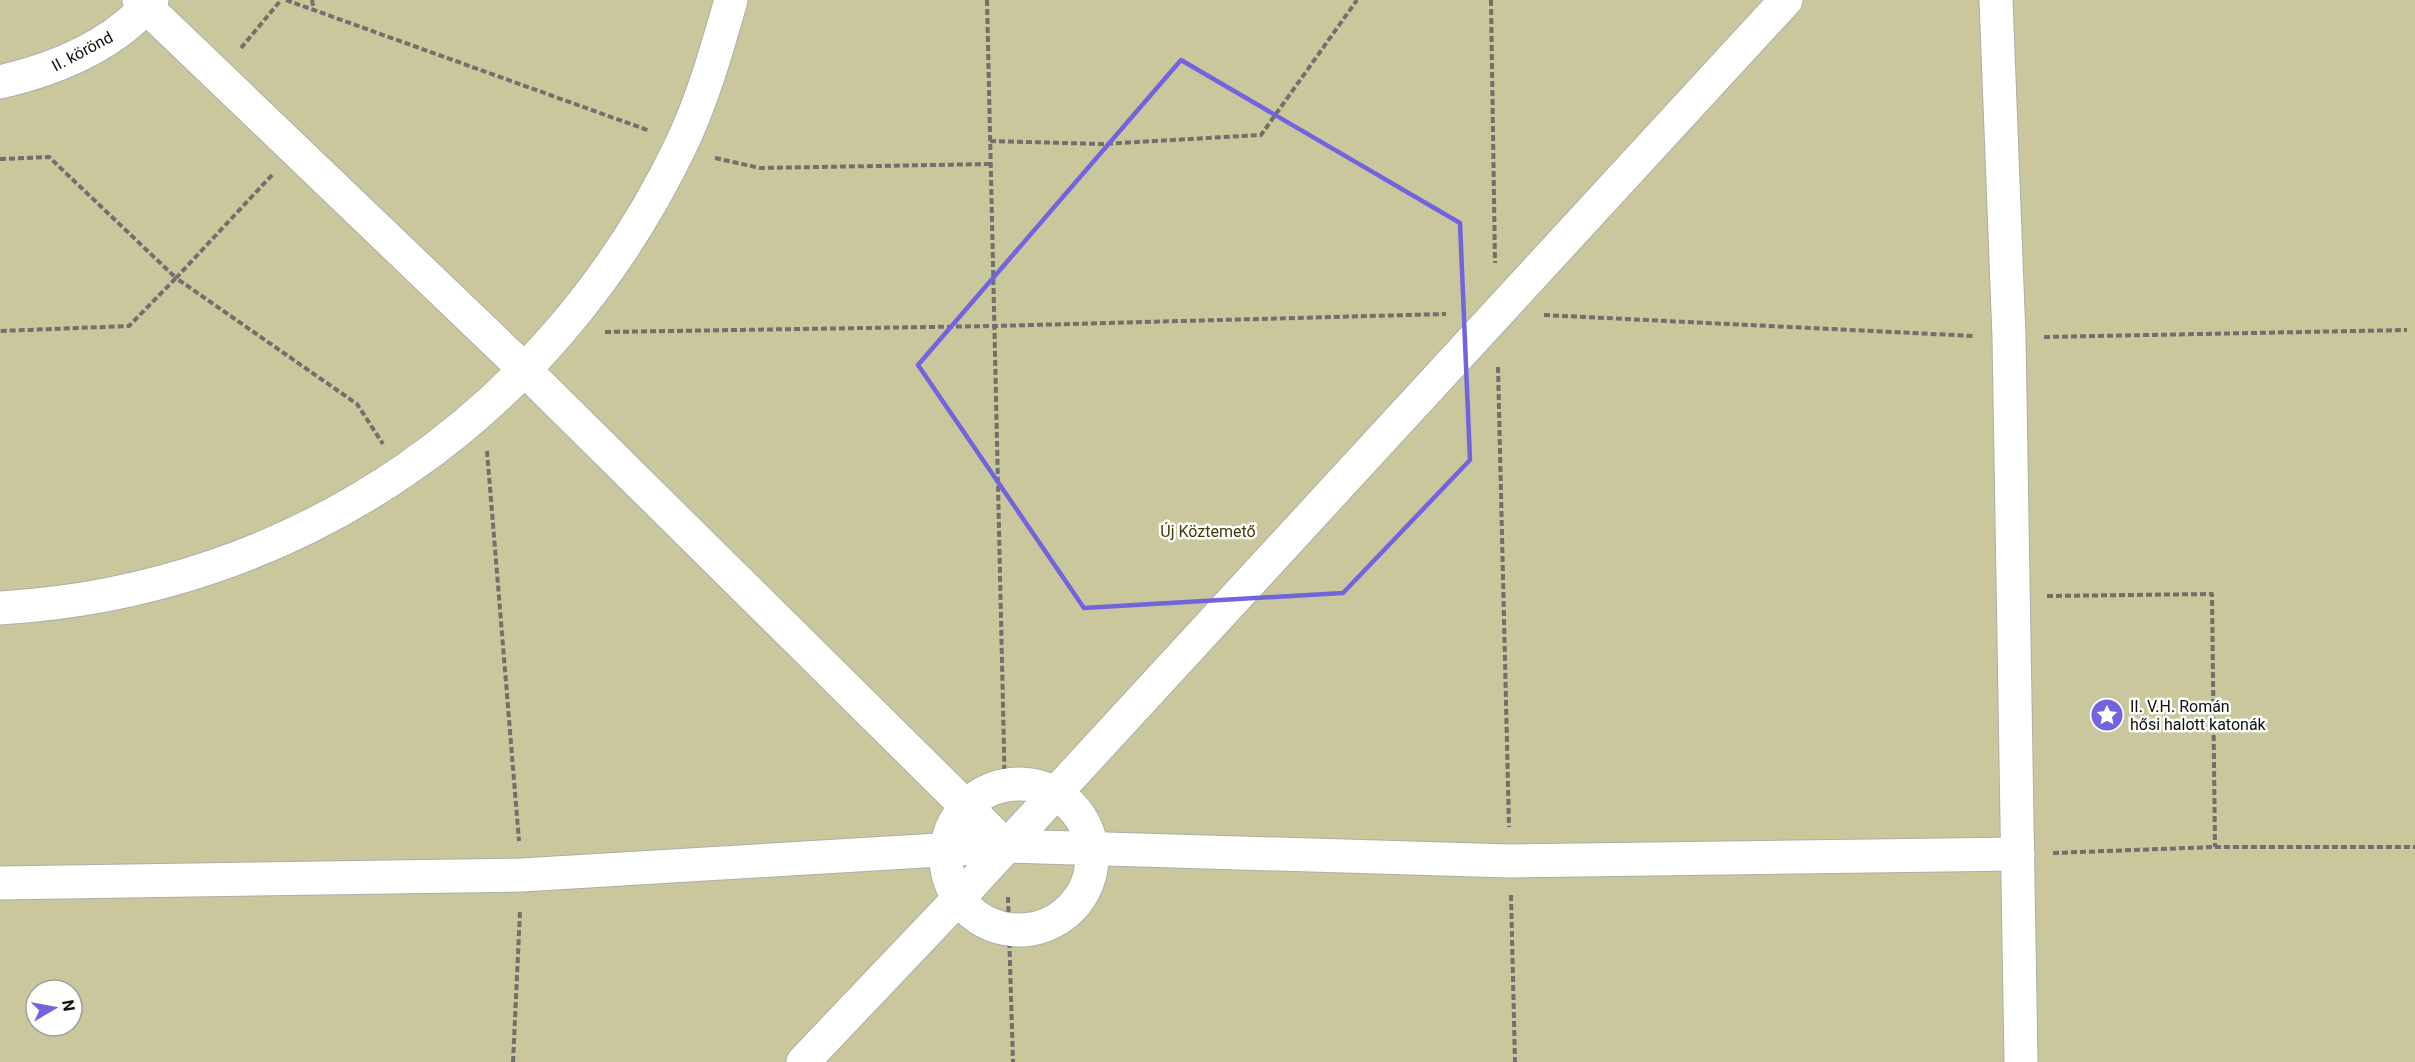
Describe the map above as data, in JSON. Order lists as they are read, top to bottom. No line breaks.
{"streets":{"lane":["II. körönd"]},"parks":["Új Köztemető"],"places":{"place":["II. V.H. Román hősi halott katonák"]},"north":"right"}
